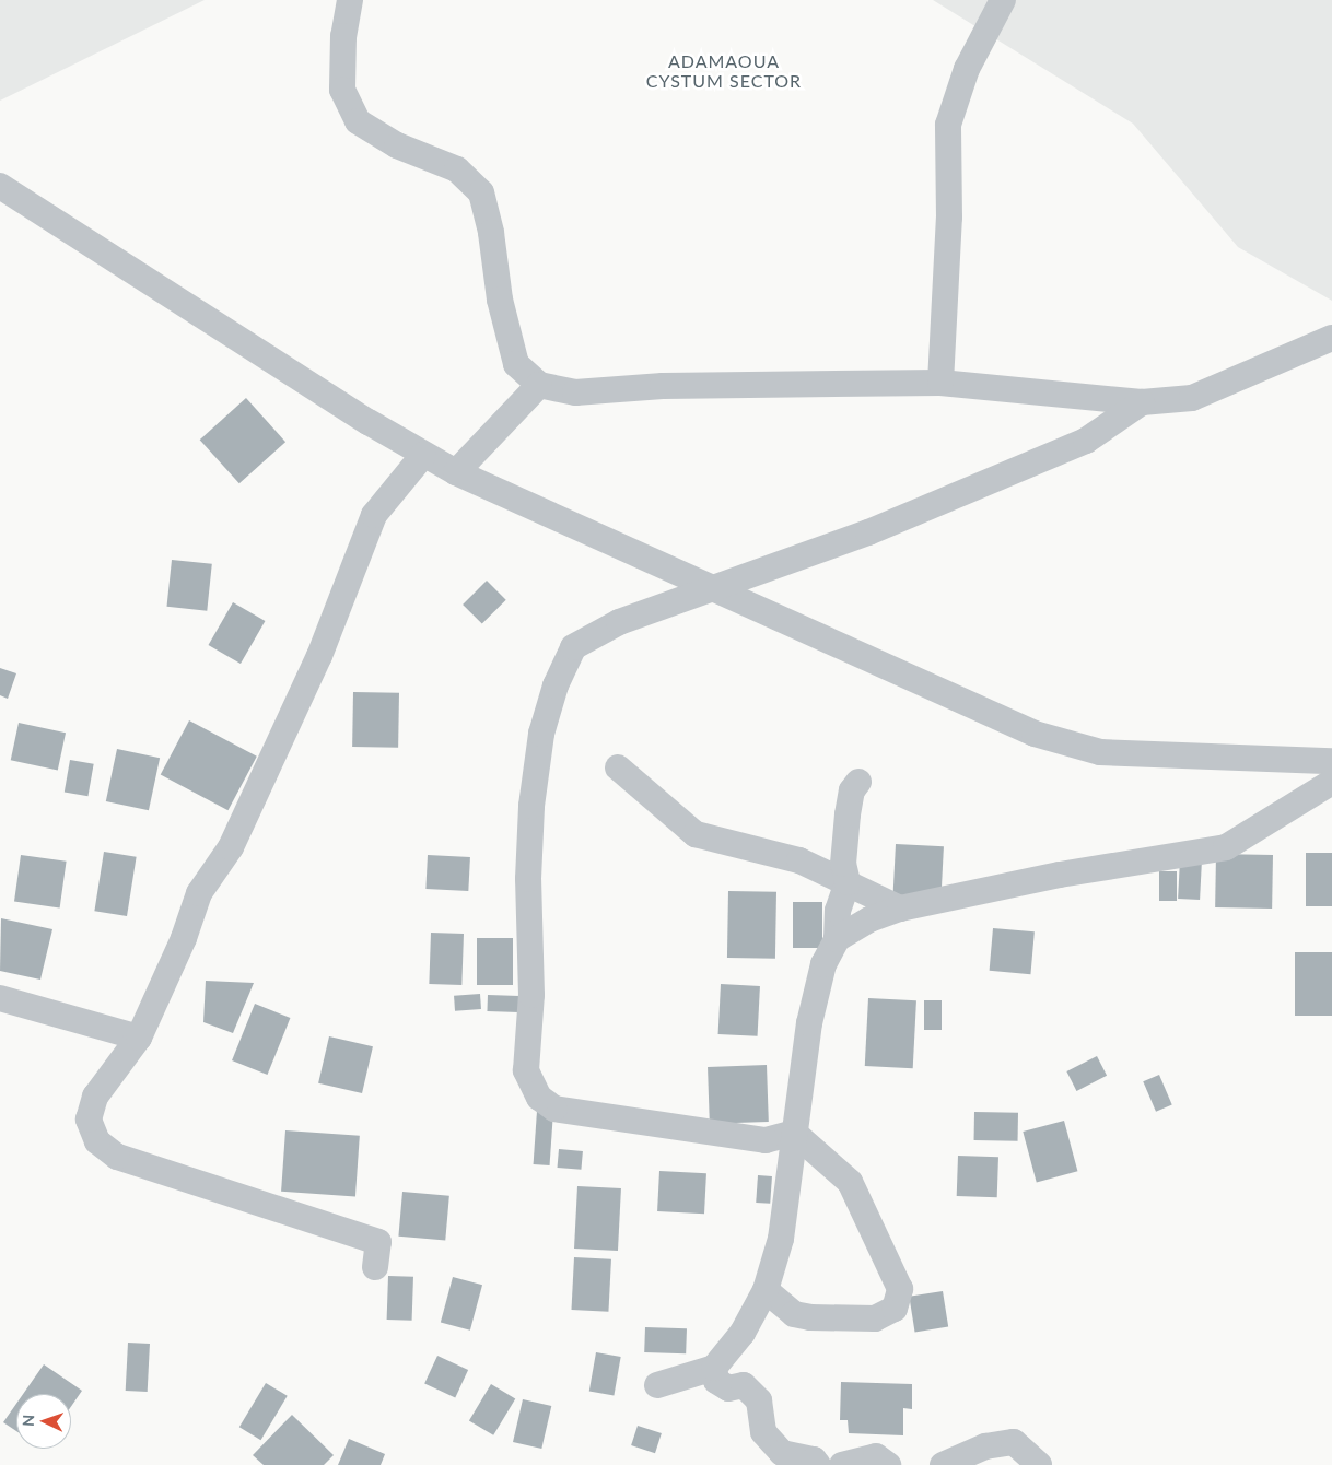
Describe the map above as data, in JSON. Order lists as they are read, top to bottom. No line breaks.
{"districts":["ADAMAOUA CYSTUM SECTOR"],"north":"left"}
